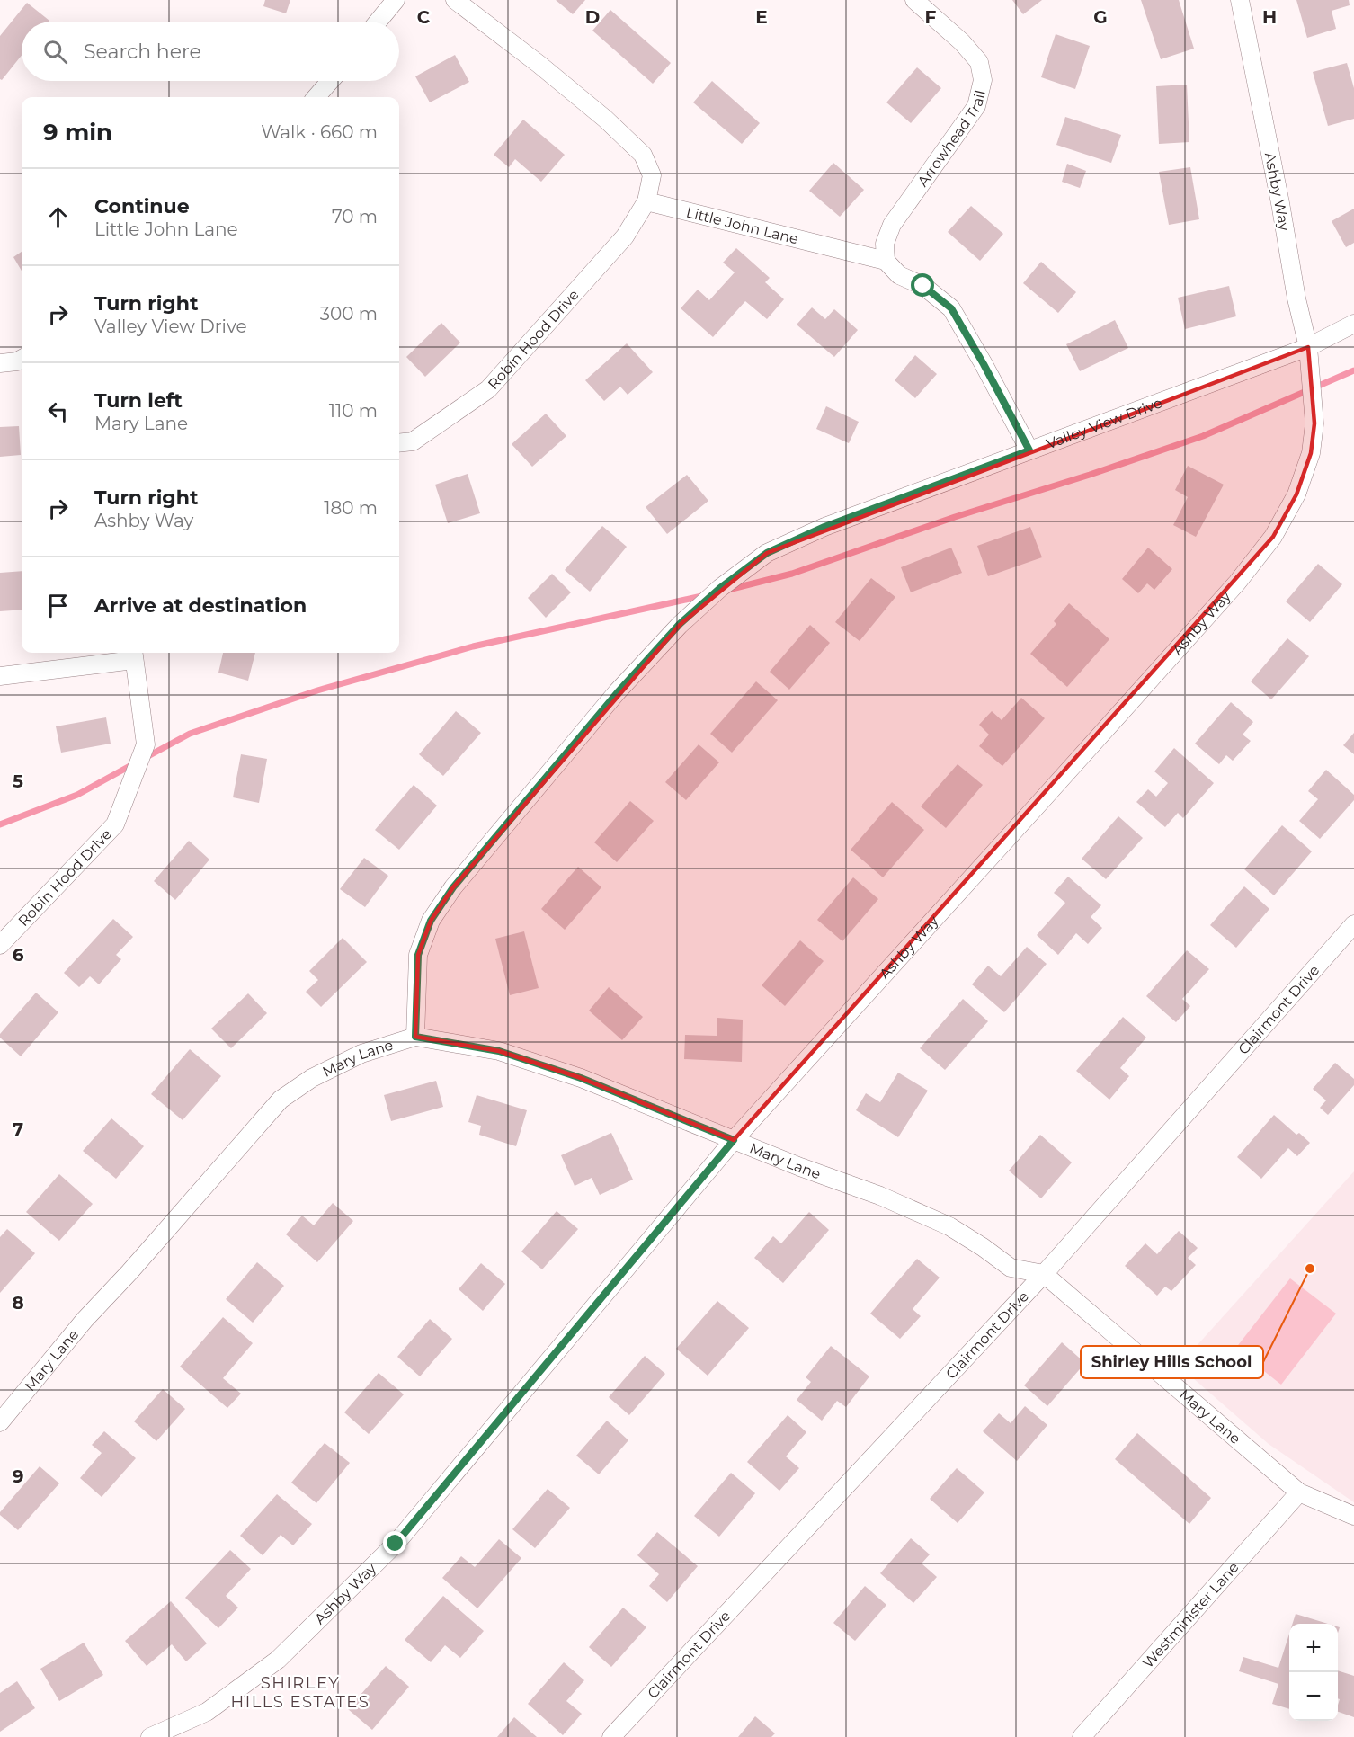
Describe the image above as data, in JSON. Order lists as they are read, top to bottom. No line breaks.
{"streets":{"street":["Arrowhead Trail","Ashby Way","Little John Lane","Robin Hood Drive","Valley View Drive","Clairmont Drive","Mary Lane","Westminister Lane"]},"crossings":[["Arrowhead Trail","Little John Lane"],["Ashby Way","Valley View Drive"],["Ashby Way","Mary Lane"],["Little John Lane","Robin Hood Drive"],["Little John Lane","Valley View Drive"],["Valley View Drive","Mary Lane"],["Clairmont Drive","Mary Lane"],["Mary Lane","Westminister Lane"]],"districts":["SHIRLEY HILLS ESTATES"],"places":["Shirley Hills School"],"page":{"search":"Search here","heading":["9 min","Walk · 660 m"],"list":[["Continue","Little John Lane","70 m"],["Turn right","Valley View Drive","300 m"],["Turn left","Mary Lane","110 m"],["Turn right","Ashby Way","180 m"],"Arrive at destination"],"map_buttons":["+","−"]},"grid":{"columns":["C","D","E","F","G","H"],"rows":["5","6","7","8","9"]}}
